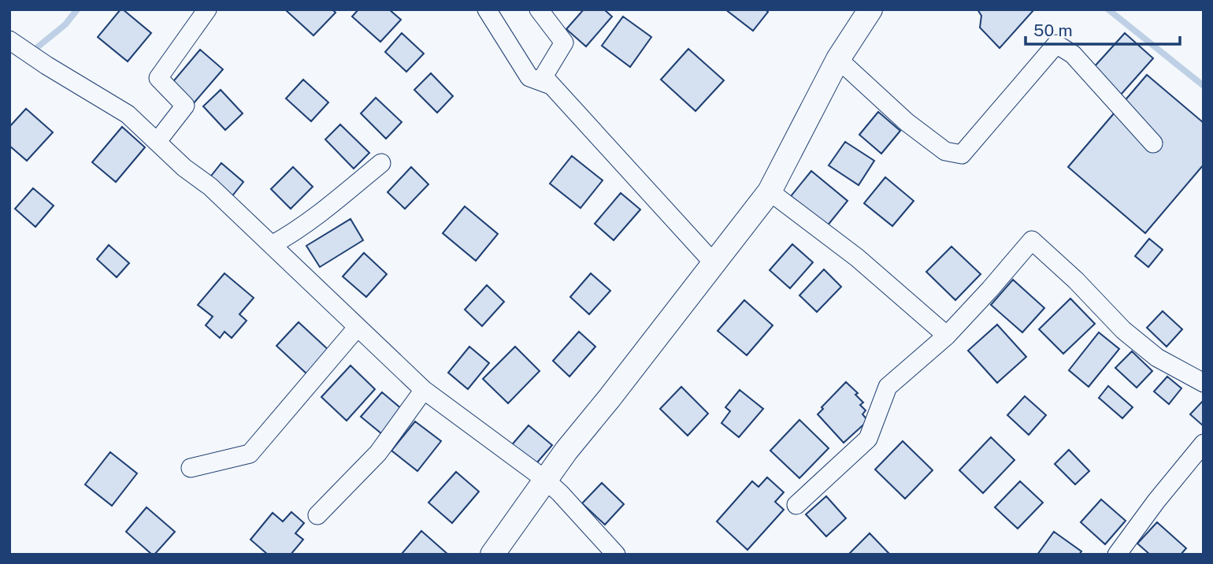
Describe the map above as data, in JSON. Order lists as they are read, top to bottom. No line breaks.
{"scale_bar":"50 m"}
